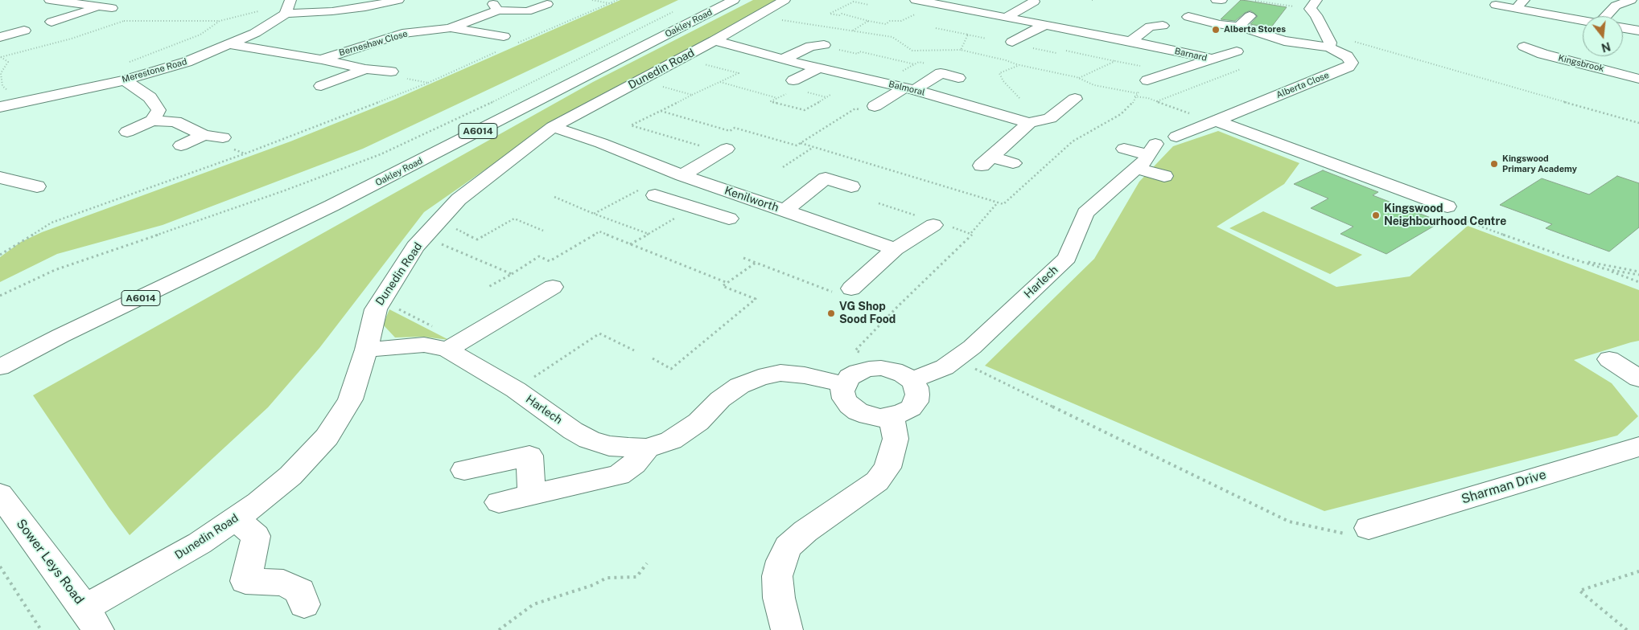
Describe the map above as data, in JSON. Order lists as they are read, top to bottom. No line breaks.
{"streets":{"street":["Oakley Road","Berneshaw Close","Barnard","Kingsbrook","Dunedin Road","Merestone Road","Alberta Close","Balmoral","A6014","Kenilworth","Harlech","Sharman Drive","Sower Leys Road"]},"crossings":[["Berneshaw Close","Merestone Road"],["Dunedin Road","Balmoral"],["Dunedin Road","Kenilworth"],["Dunedin Road","Harlech"],["Dunedin Road","Sower Leys Road"]],"places":["Alberta Stores","Kingswood Primary Academy","Kingswood Neighbourhood Centre","VG Shop Sood Food"],"north":"bottom"}
